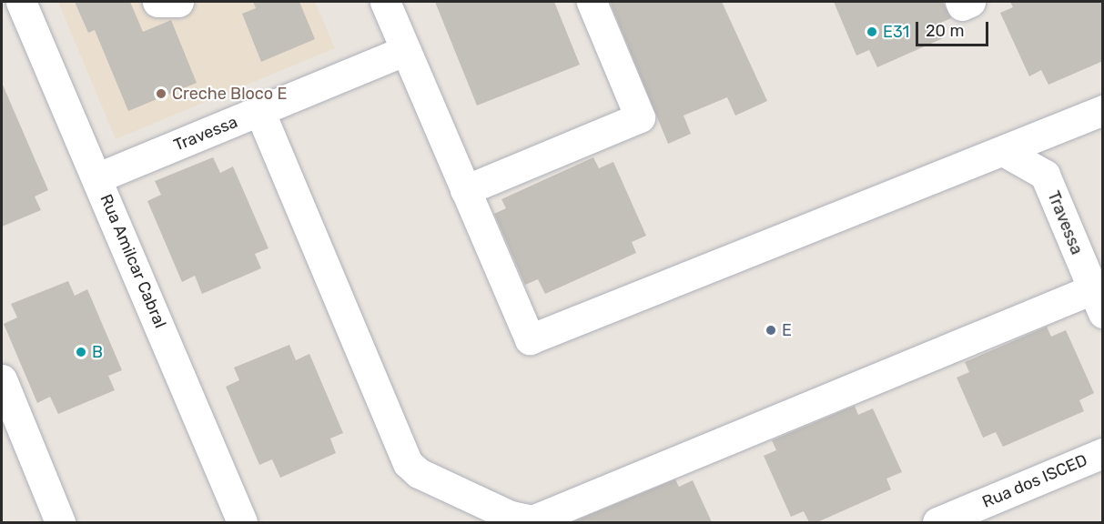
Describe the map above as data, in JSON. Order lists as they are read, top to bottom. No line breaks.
{"streets":{"street":["Travessa","Rua Amilcar Cabral","Rua dos ISCED"]},"crossings":[["Travessa","Rua Amilcar Cabral"]],"places":["E31","Creche Bloco E","E","B"],"scale_bar":"20 m"}
